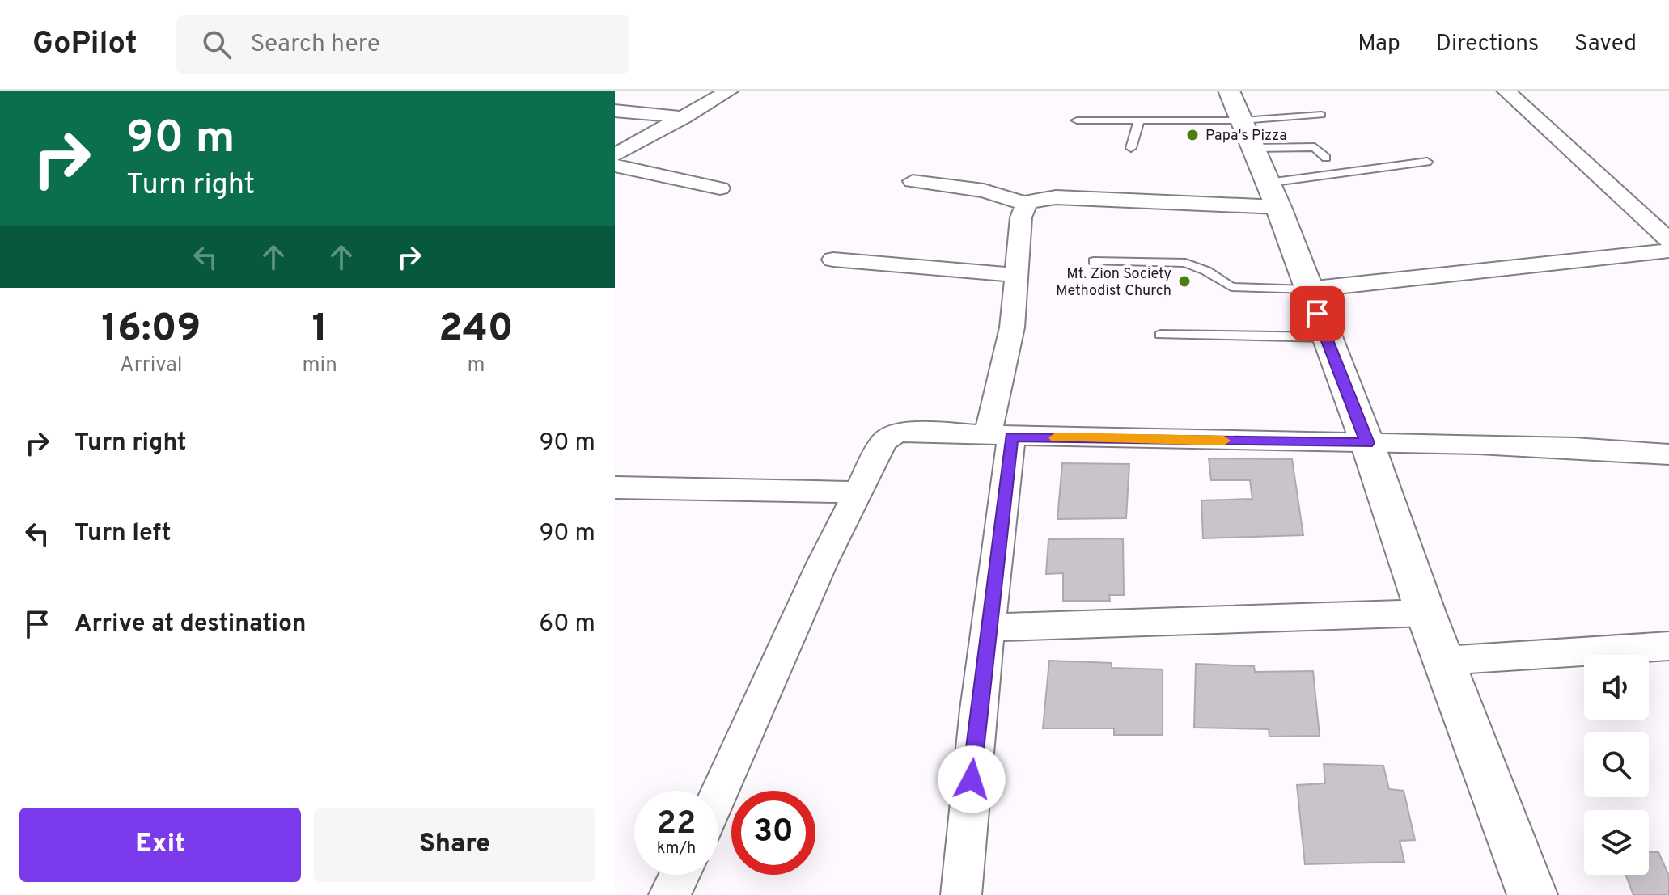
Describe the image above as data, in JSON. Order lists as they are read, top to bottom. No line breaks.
{"places":["Papa's Pizza","Mt. Zion Society Methodist Church"],"page":{"header":"GoPilot","search":"Search here","nav":["Map","Directions","Saved"],"turn":["90 m","Turn right"],"eta":["16:09","Arrival","1","min","240","m"],"list":[{"name":"Turn right","value":"90 m"},{"name":"Turn left","value":"90 m"},{"name":"Arrive at destination","value":"60 m"}],"speed":"22 km/h","limit":"30","buttons":["Exit","Share"]}}
